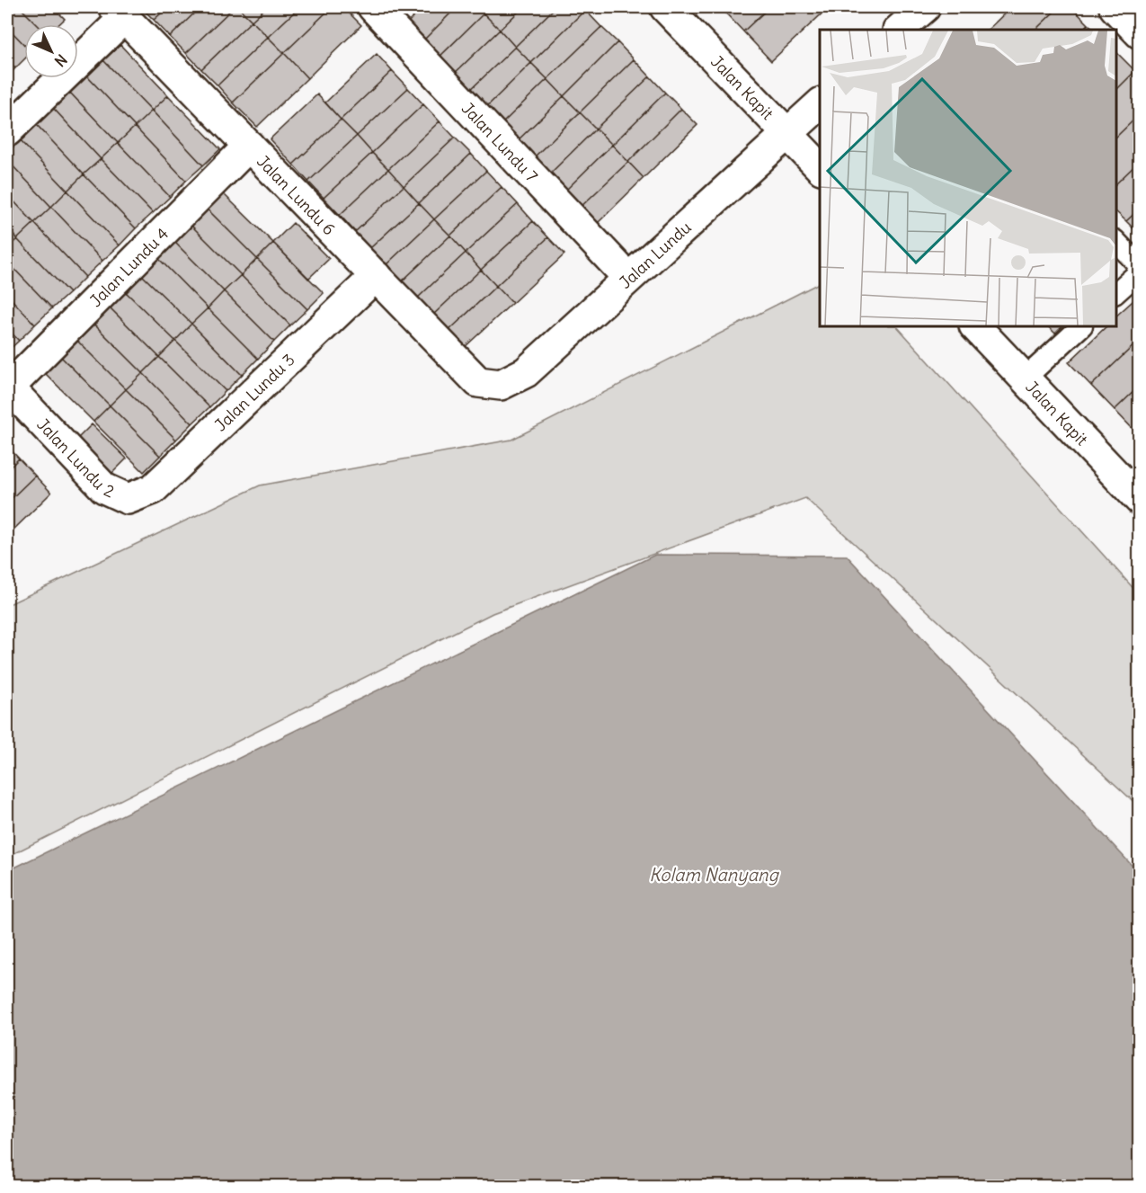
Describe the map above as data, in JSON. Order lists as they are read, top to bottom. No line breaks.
{"streets":{"street":["Jalan Kapit","Jalan Lundu 7","Jalan Lundu 6","Jalan Lundu","Jalan Lundu 4","Jalan Lundu 3","Jalan Lundu 2"]},"crossings":[["Jalan Kapit","Jalan Lundu"],["Jalan Lundu 7","Jalan Lundu"],["Jalan Lundu 6","Jalan Lundu"],["Jalan Lundu 6","Jalan Lundu 4"],["Jalan Lundu 6","Jalan Lundu 3"],["Jalan Lundu 4","Jalan Lundu 2"],["Jalan Lundu 3","Jalan Lundu 2"]],"water":["Kolam Nanyang"],"north":"bottom right"}
